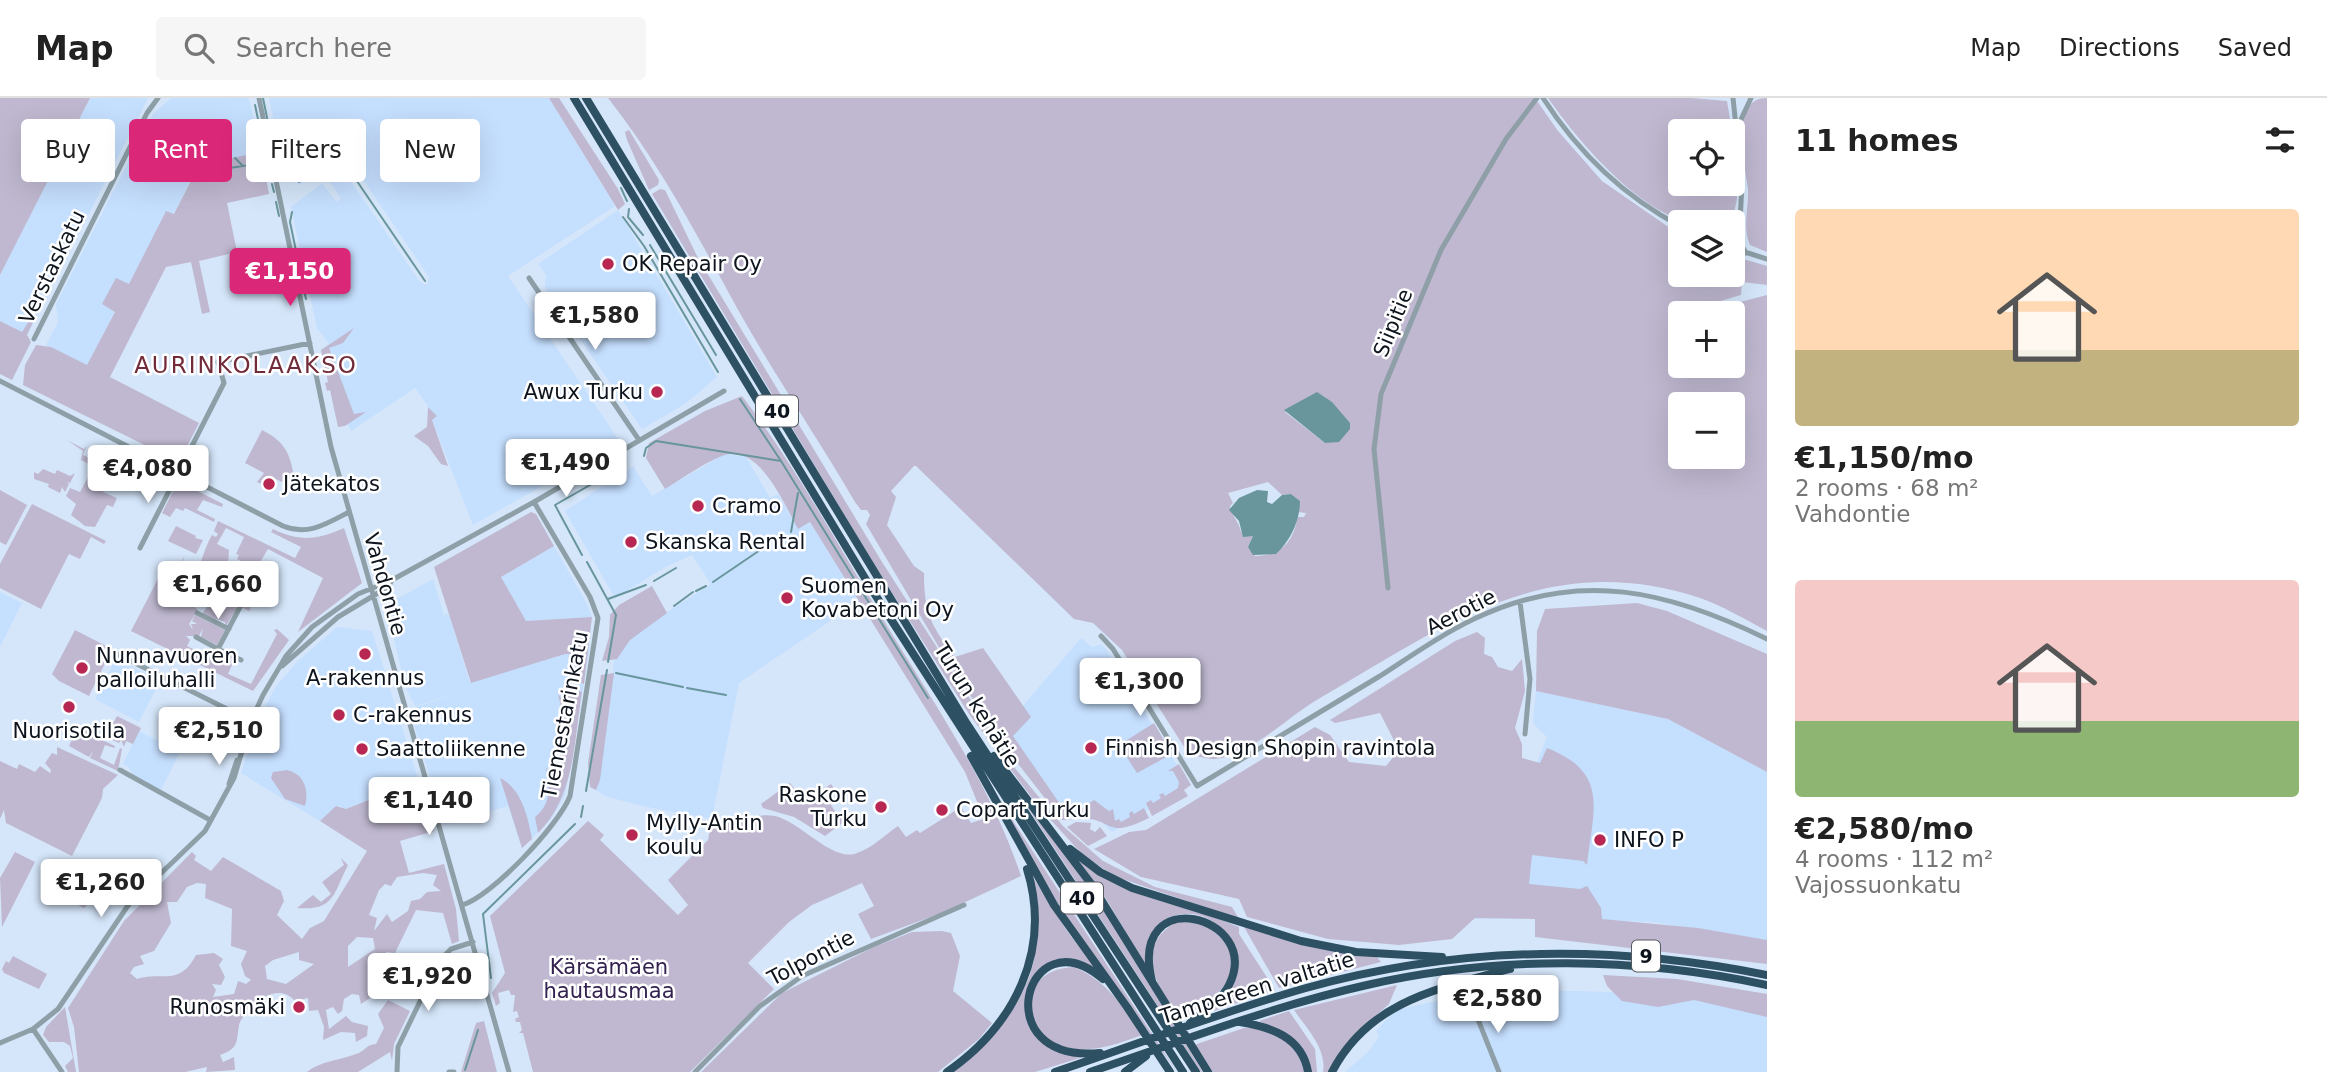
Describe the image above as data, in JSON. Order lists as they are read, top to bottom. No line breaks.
{"streets":{"highway":["40","Turun kehätie","9","Tampereen valtatie"],"street":["Verstaskatu","Siipitie","Vahdontie","Aerotie","Tiemestarinkatu","Tolpontie"]},"crossings":[["Vahdontie","Tiemestarinkatu"]],"districts":["AURINKOLAAKSO"],"parks":["Kärsämäen hautausmaa"],"places":["OK Repair Oy","Awux Turku","Jätekatos","Cramo","Skanska Rental","Suomen Kovabetoni Oy","A-rakennus","Nunnavuoren palloiluhalli","Nuorisotila","C-rakennus","Finnish Design Shopin ravintola","Saattoliikenne","Raskone Turku","Copart Turku","Mylly-Antin koulu","INFO P","Runosmäki"],"page":{"header":"Map","search":"Search here","nav":["Map","Directions","Saved"],"heading":"11 homes","map_buttons":["+","−"],"chip":["Buy","Rent","Filters","New"],"list":[{"name":"€1,150/mo","note":"2 rooms · 68 m² · Vahdontie"},{"name":"€2,580/mo","note":"4 rooms · 112 m² · Vajossuonkatu"}],"price":["€1,150","€1,580","€1,490","€4,080","€1,660","€1,300","€2,510","€1,140","€1,260","€1,920","€2,580"]}}
